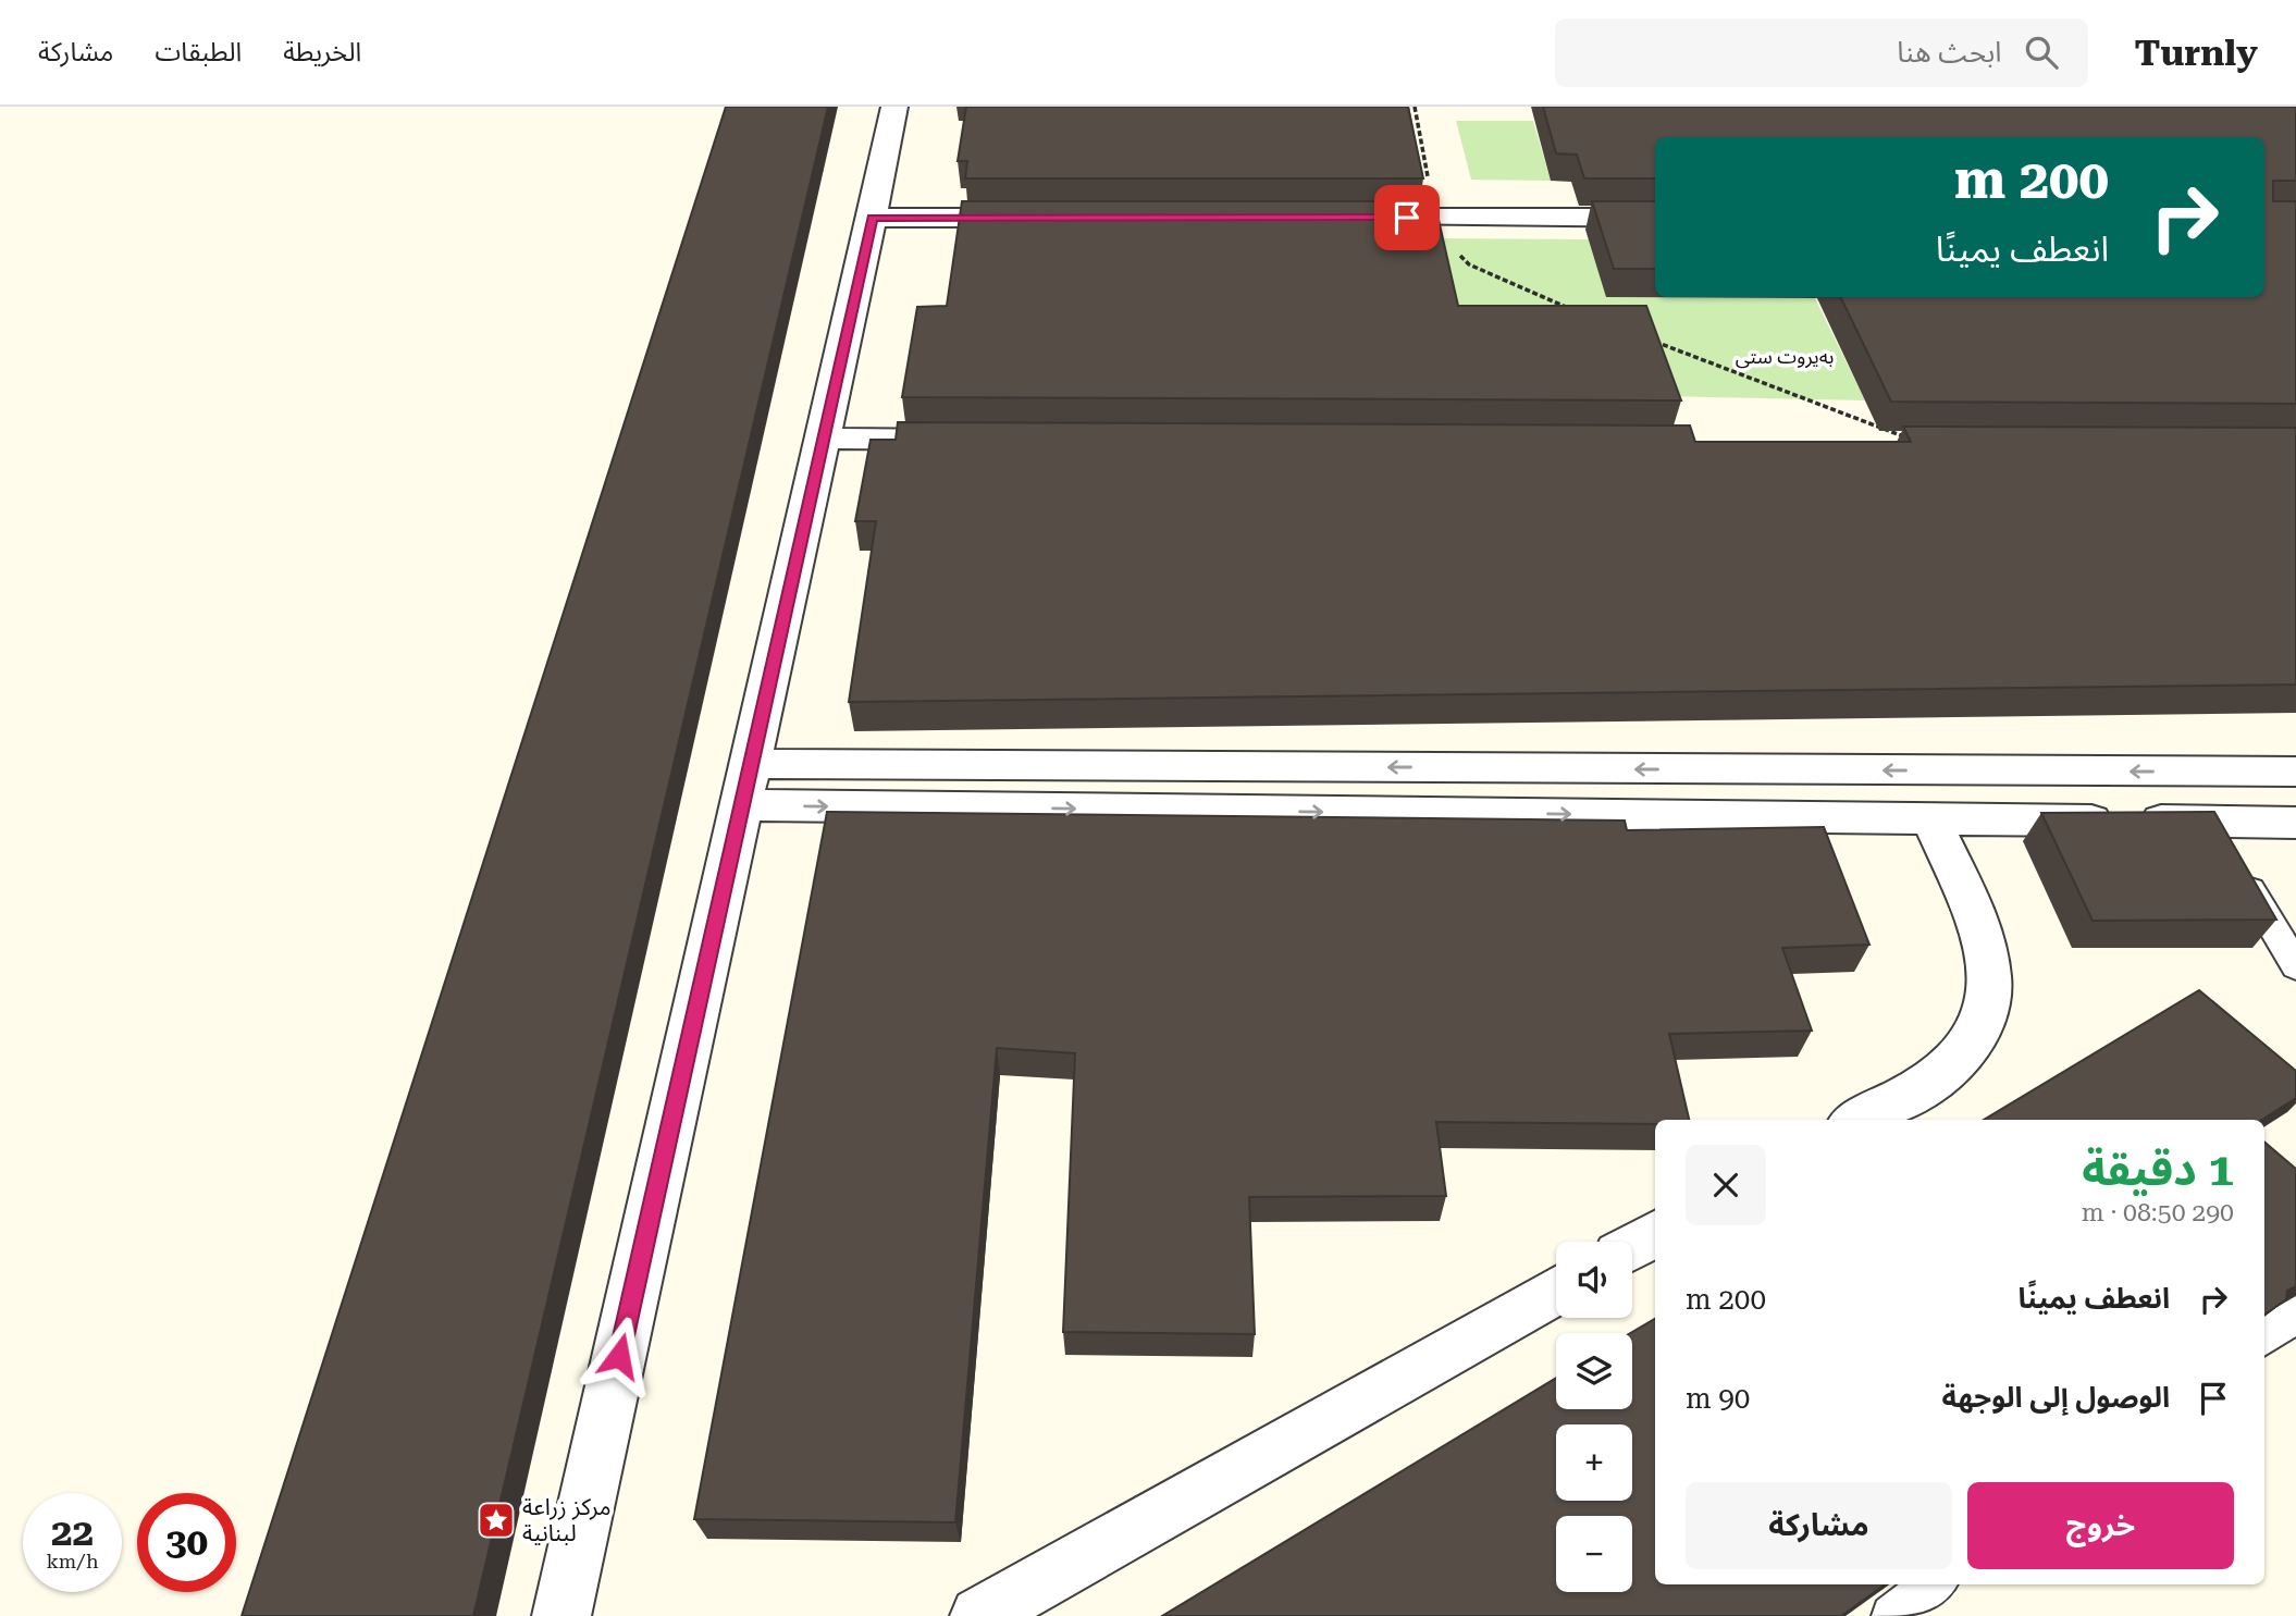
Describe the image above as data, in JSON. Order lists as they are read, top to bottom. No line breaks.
{"districts":["بەیروت ستی"],"places":{"place":["مركز زراعة لبنانية"]},"page":{"header":"Turnly","search":"ابحث هنا","nav":["الخريطة","الطبقات","مشاركة"],"turn":["200 m","انعطف يمينًا"],"heading":["1 دقيقة","290 m · 08:50"],"map_buttons":["+","−"],"list":[{"name":"انعطف يمينًا","value":"200 m"},{"name":"الوصول إلى الوجهة","value":"90 m"}],"buttons":["خروج","مشاركة"],"speed":"22 km/h","limit":"30"}}
